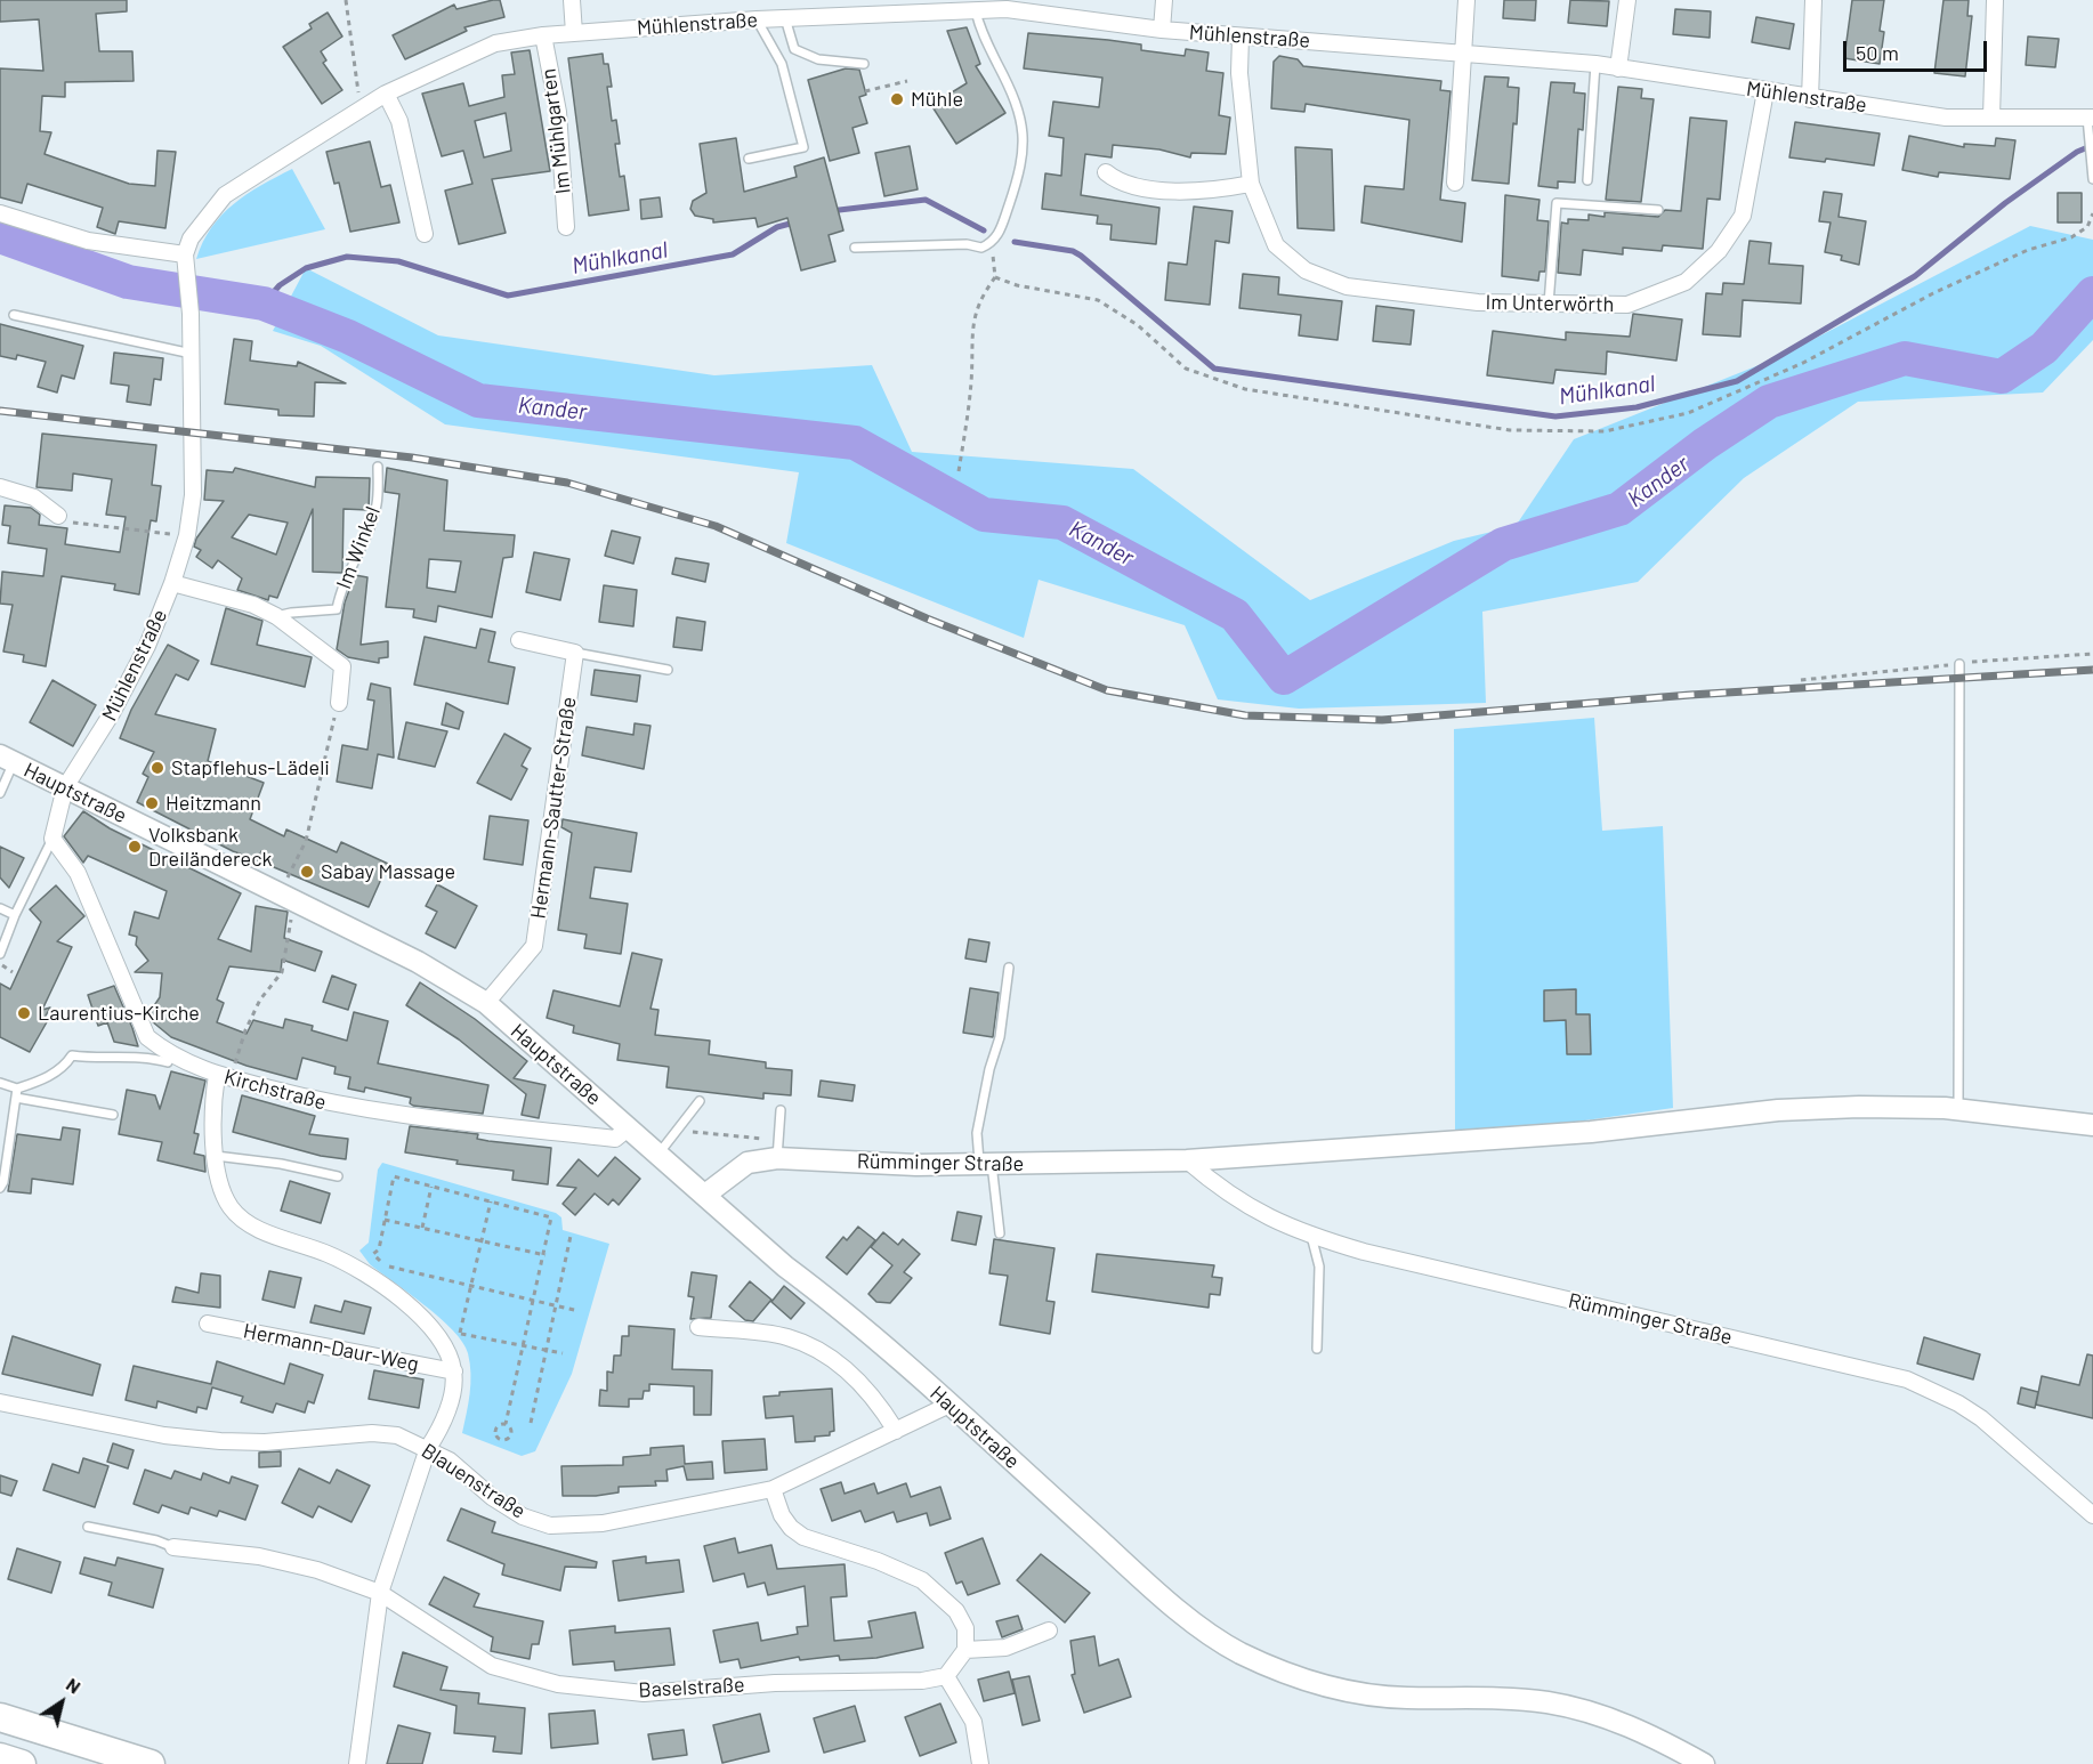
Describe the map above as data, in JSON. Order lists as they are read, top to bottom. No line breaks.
{"streets":{"main road":["Hauptstraße","Rümminger Straße"],"street":["Mühlenstraße","Im Mühlgarten","Im Unterwörth","Hermann-Sautter-Straße","Kirchstraße","Hermann-Daur-Weg","Blauenstraße","Baselstraße"],"lane":["Im Winkel"]},"crossings":[["Mühlenstraße","Im Mühlgarten"],["Mühlenstraße","Im Unterwörth"],["Mühlenstraße","Hauptstraße"],["Mühlenstraße","Kirchstraße"],["Hauptstraße","Hermann-Sautter-Straße"],["Hauptstraße","Kirchstraße"],["Hauptstraße","Rümminger Straße"],["Hauptstraße","Blauenstraße"],["Kirchstraße","Hermann-Daur-Weg"]],"water":["Mühlkanal","Kander"],"places":["Mühle","Stapflehus-Lädeli","Heitzmann","Volksbank Dreiländereck","Sabay Massage","Laurentius-Kirche"],"scale_bar":"50 m","north":"top right"}
